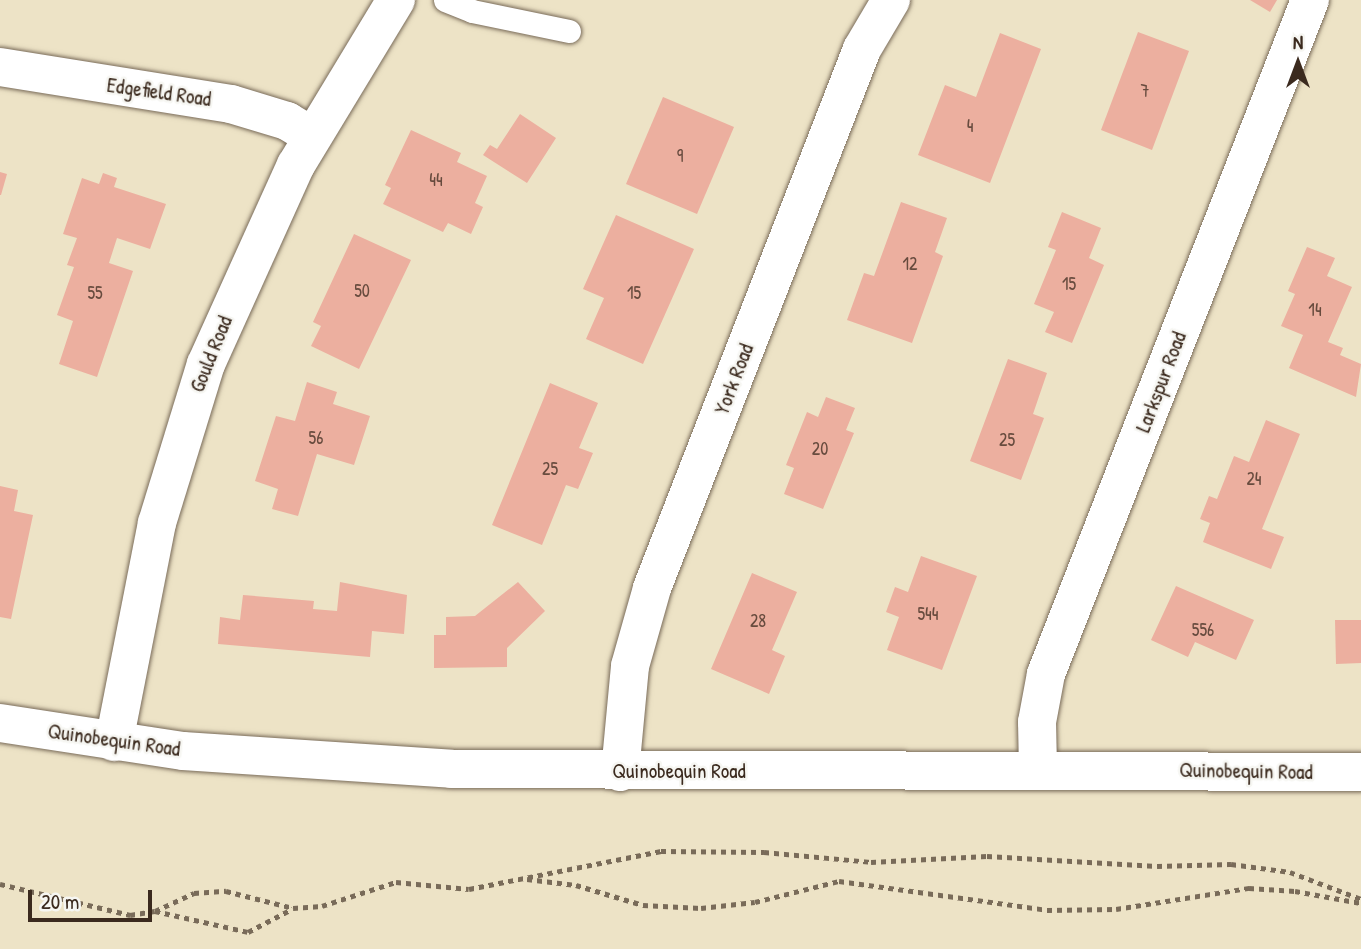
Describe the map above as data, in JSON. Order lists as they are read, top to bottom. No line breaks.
{"streets":{"street":["Edgefield Road","Gould Road","York Road","Larkspur Road","Quinobequin Road"]},"crossings":[["Edgefield Road","Gould Road"],["Gould Road","Quinobequin Road"],["York Road","Quinobequin Road"],["Larkspur Road","Quinobequin Road"]],"house_numbers":["7","4","9","44","12","15","50","55","15","14","56","25","20","25","24","544","28","556"],"scale_bar":"20 m","north":"top"}
